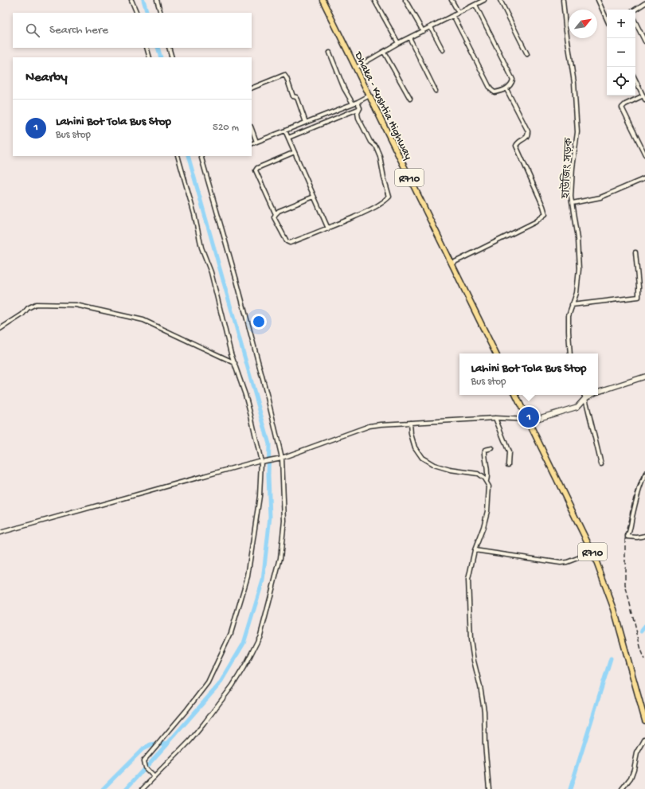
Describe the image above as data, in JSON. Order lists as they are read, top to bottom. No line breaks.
{"streets":{"main road":["Dhaka - Kushtia Highway","R710"],"street":["হাউজিং সড়ক"]},"north":"top right","page":{"map_buttons":["+","−"],"search":"Search here","heading":"Nearby","list":[{"mark":"1","name":"Lahini Bot Tola Bus Stop","note":"Bus stop","value":"520 m"}],"popup":["Lahini Bot Tola Bus Stop","Bus stop"],"pins":"1"}}
